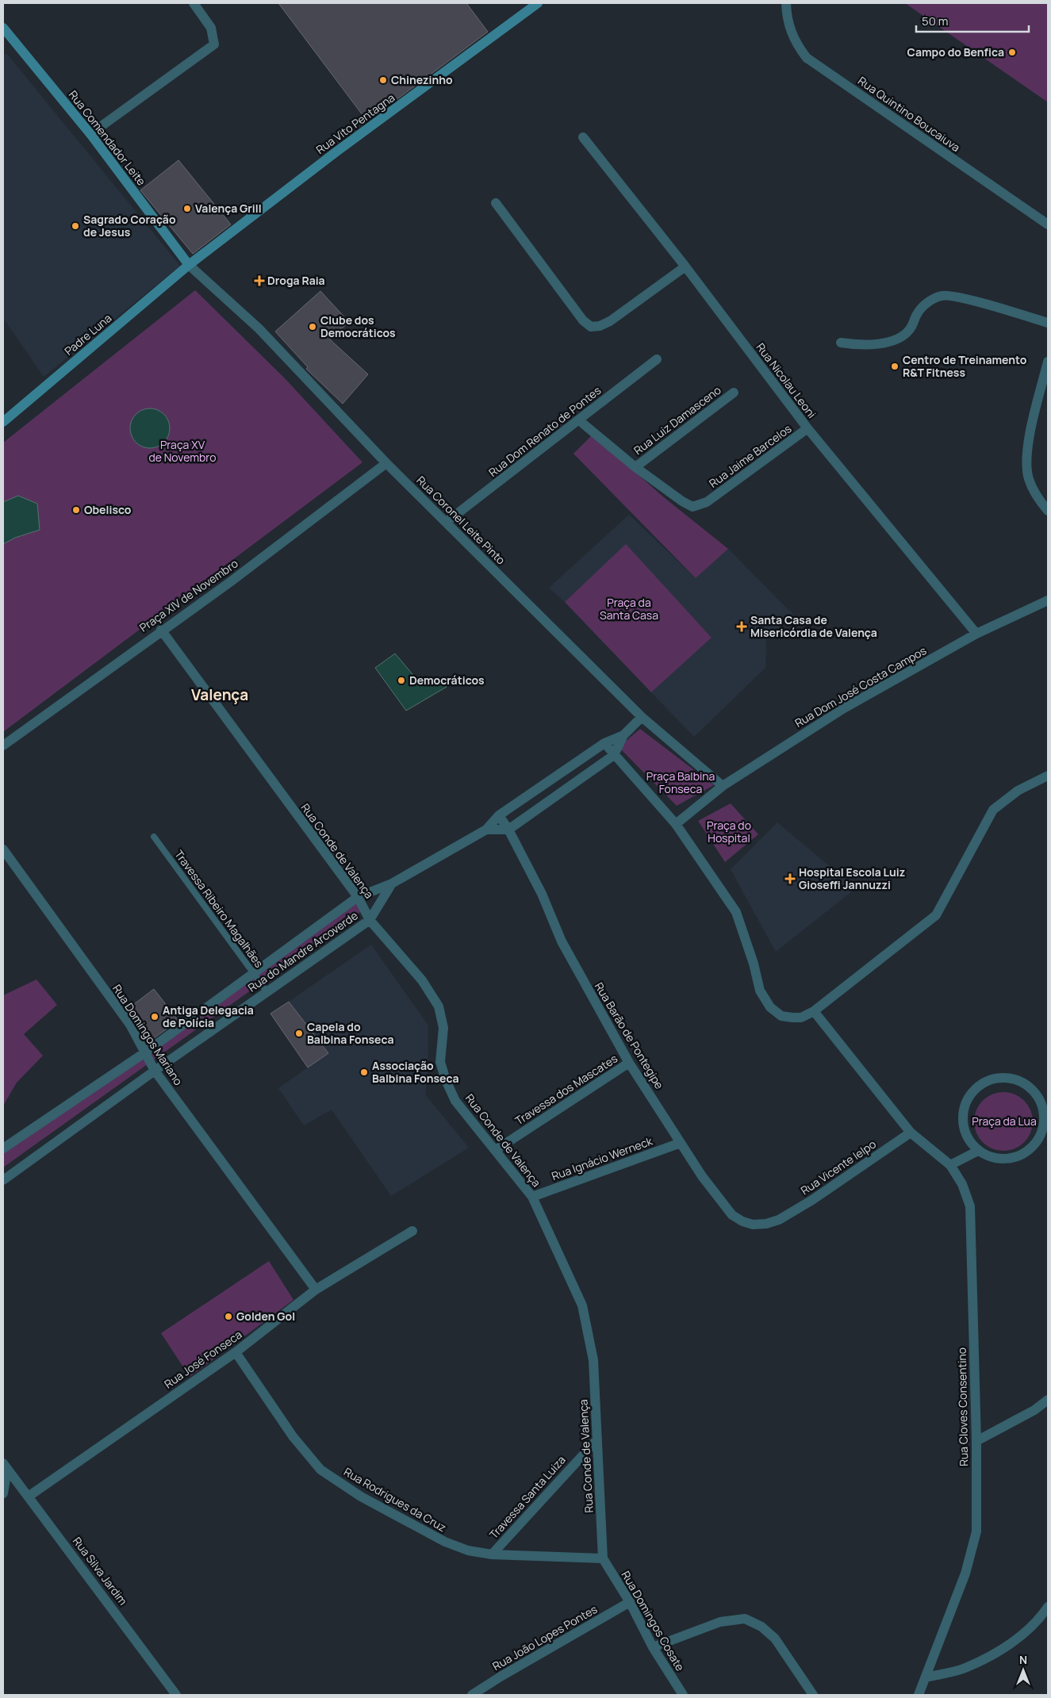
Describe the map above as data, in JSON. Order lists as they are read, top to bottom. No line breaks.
{"streets":{"street":["Rua Quintino Boucaiuva","Rua Vito Pentagna","Rua Comendador Leite","Padre Luna","Rua Nicolau Leoni","Rua Luiz Damasceno","Rua Dom Renato de Pontes","Rua Jaime Barcelos","Rua Coronel Leite Pinto","Praça XIV de Novembro","Rua Dom José Costa Campos","Rua Conde de Valença","Rua do Mandre Arcoverde","Rua Domingos Mariano","Rua Barão de Pontegipe","Travessa dos Mascates","Rua Ignácio Werneck","Rua Vicente Ielpo","Rua José Fonseca","Rua Cloves Consentino","Travessa Santa Luiza","Rua Rodrigues da Cruz","Rua Silva Jardim","Rua Domingos Cosate","Rua João Lopes Pontes"],"lane":["Travessa Ribeiro Magalhães"]},"crossings":[["Rua Vito Pentagna","Rua Comendador Leite"],["Rua Vito Pentagna","Padre Luna"],["Rua Vito Pentagna","Rua Coronel Leite Pinto"],["Rua Comendador Leite","Padre Luna"],["Rua Comendador Leite","Rua Coronel Leite Pinto"],["Padre Luna","Rua Coronel Leite Pinto"],["Rua Nicolau Leoni","Rua Jaime Barcelos"],["Rua Nicolau Leoni","Rua Dom José Costa Campos"],["Rua Luiz Damasceno","Rua Jaime Barcelos"],["Rua Dom Renato de Pontes","Rua Coronel Leite Pinto"],["Rua Coronel Leite Pinto","Praça XIV de Novembro"],["Rua Coronel Leite Pinto","Rua Dom José Costa Campos"],["Rua Coronel Leite Pinto","Rua do Mandre Arcoverde"],["Praça XIV de Novembro","Rua Conde de Valença"],["Rua Conde de Valença","Rua do Mandre Arcoverde"],["Rua Conde de Valença","Travessa dos Mascates"],["Rua Conde de Valença","Rua Ignácio Werneck"],["Rua Conde de Valença","Travessa Santa Luiza"],["Rua Conde de Valença","Rua Rodrigues da Cruz"],["Rua Conde de Valença","Rua Domingos Cosate"],["Travessa Ribeiro Magalhães","Rua do Mandre Arcoverde"],["Rua do Mandre Arcoverde","Rua Domingos Mariano"],["Rua do Mandre Arcoverde","Rua Barão de Pontegipe"],["Rua Domingos Mariano","Rua José Fonseca"],["Rua Barão de Pontegipe","Travessa dos Mascates"],["Rua Barão de Pontegipe","Rua Ignácio Werneck"],["Rua Barão de Pontegipe","Rua Vicente Ielpo"],["Rua Vicente Ielpo","Rua Cloves Consentino"],["Rua José Fonseca","Rua Rodrigues da Cruz"],["Rua José Fonseca","Rua Silva Jardim"],["Travessa Santa Luiza","Rua Rodrigues da Cruz"],["Rua Rodrigues da Cruz","Rua Domingos Cosate"],["Rua Domingos Cosate","Rua João Lopes Pontes"]],"districts":["Valença"],"parks":["Praça XV de Novembro","Praça da Santa Casa","Praça Balbina Fonseca","Praça do Hospital","Praça da Lua"],"places":{"other":["Campo do Benfica","Chinezinho","Valença Grill","Sagrado Coração de Jesus","Clube dos Democráticos","Centro de Treinamento R&T Fitness","Obelisco","Democráticos","Antiga Delegacia de Polícia","Capela do Balbina Fonseca","Associação Balbina Fonseca","Golden Gol"],"health":["Droga Raia","Santa Casa de Misericórdia de Valença","Hospital Escola Luiz Gioseffi Jannuzzi"]},"scale_bar":"50 m","north":"top"}
